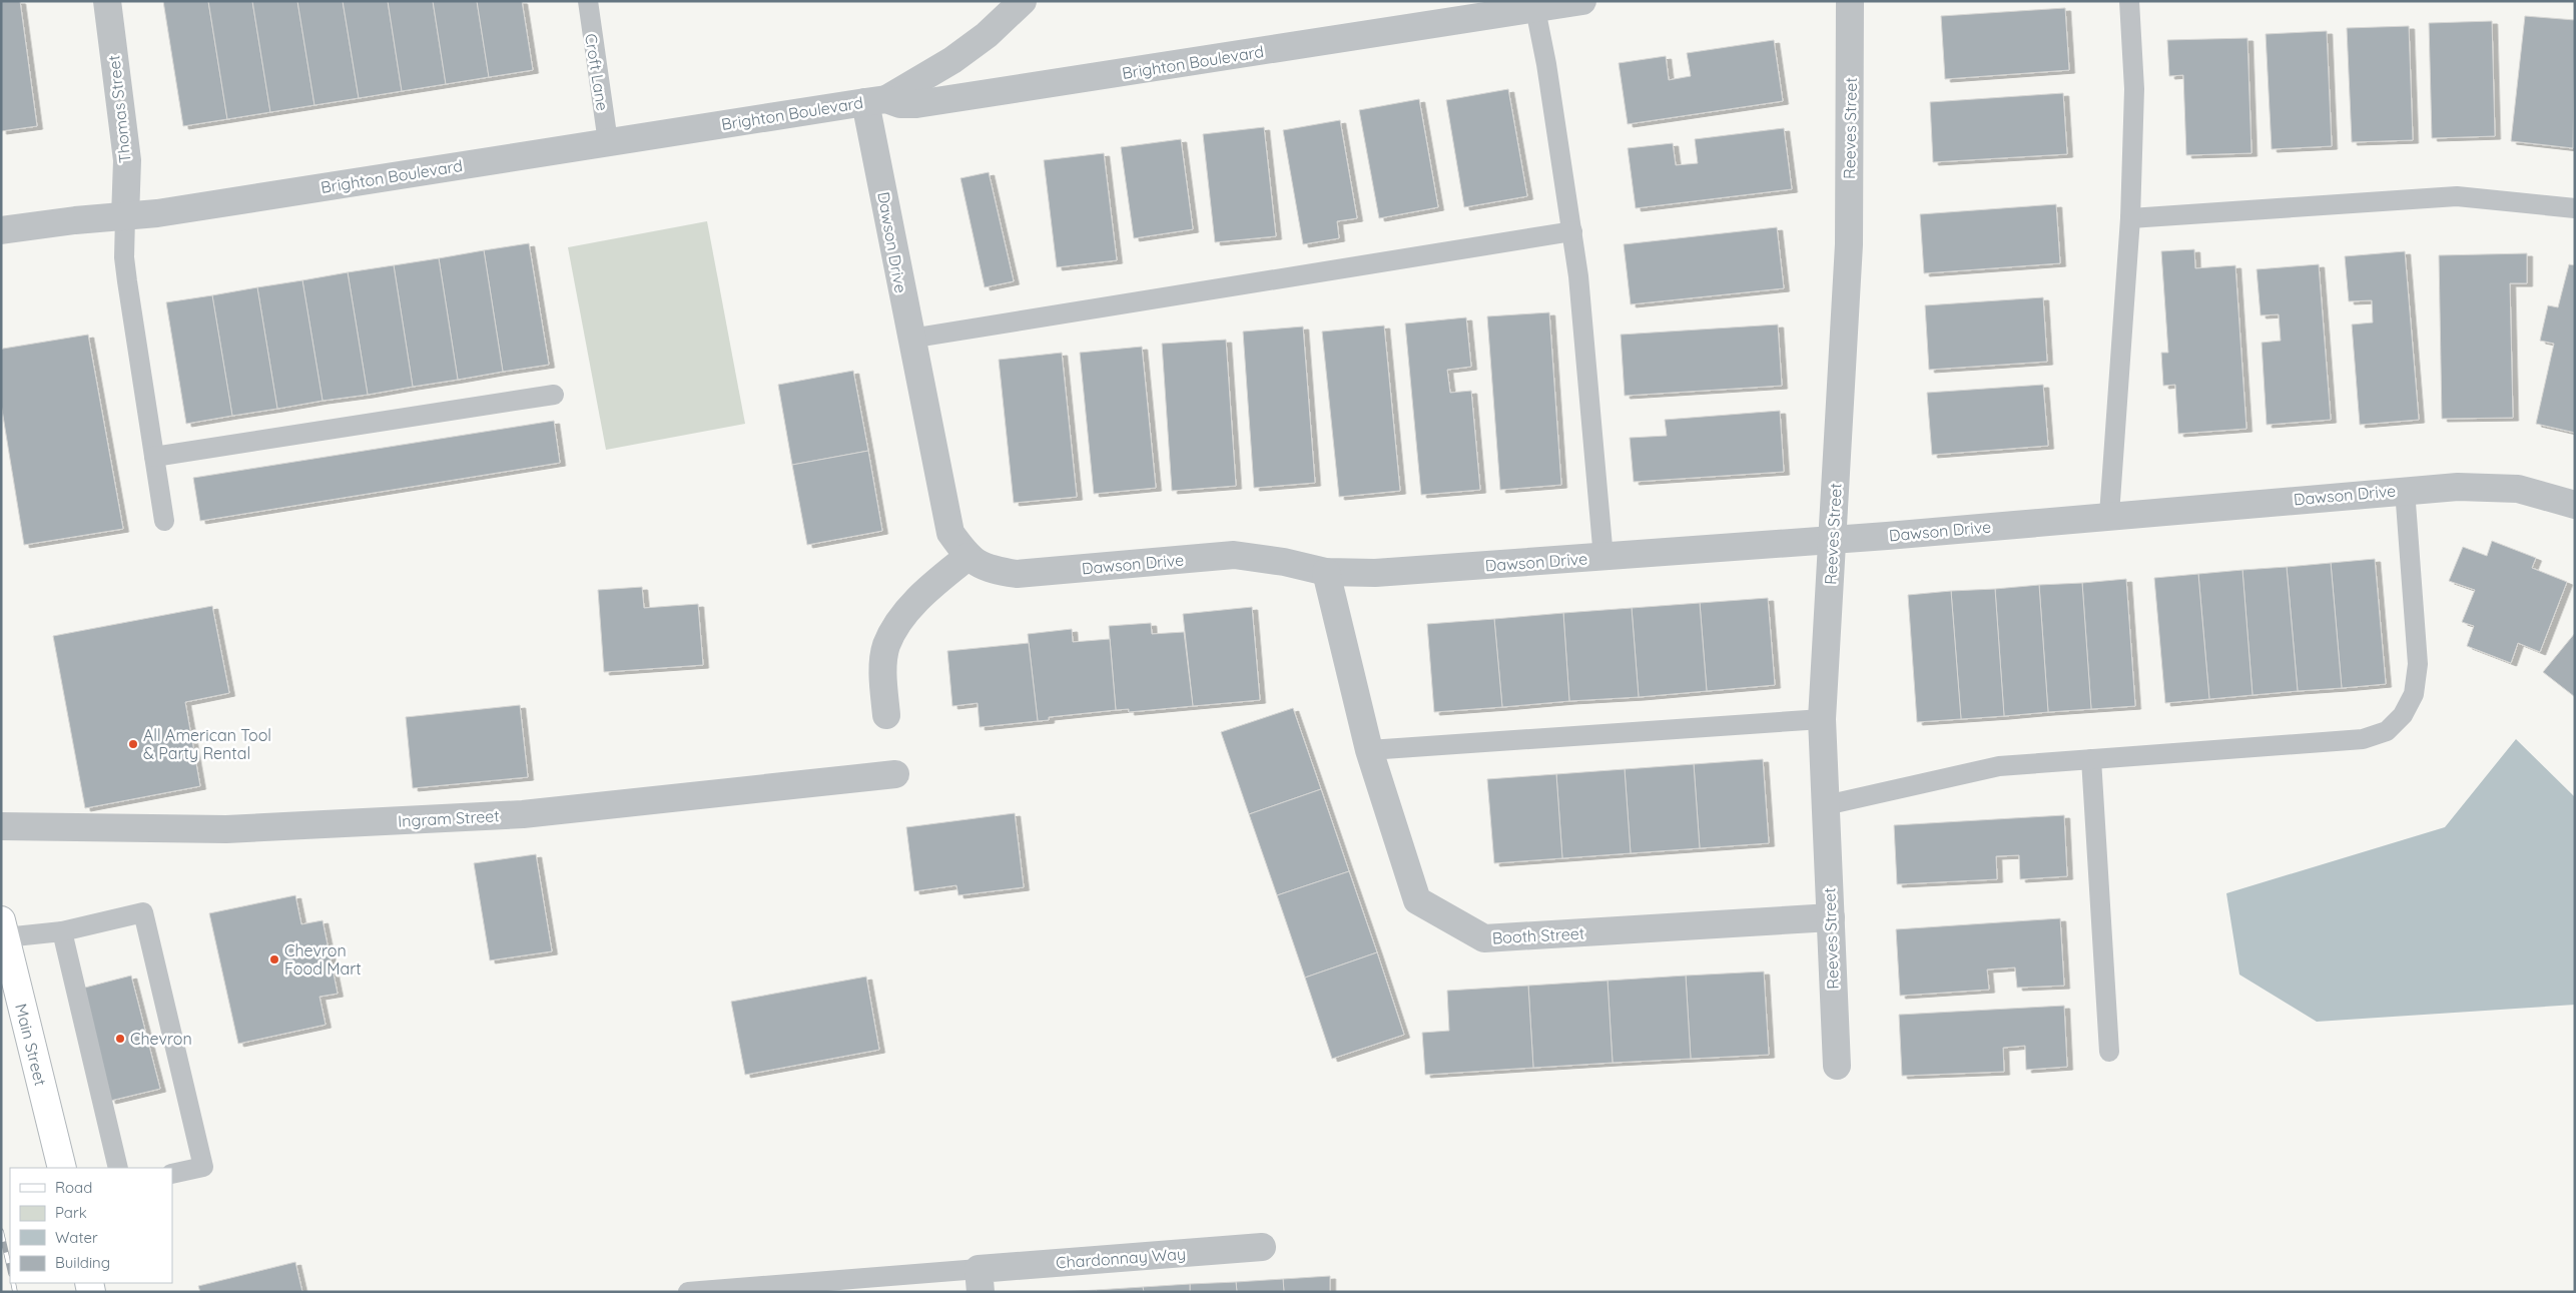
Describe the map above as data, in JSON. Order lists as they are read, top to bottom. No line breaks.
{"streets":{"main road":["Main Street"],"street":["Brighton Boulevard","Thomas Street","Reeves Street","Dawson Drive","Ingram Street","Booth Street","Chardonnay Way"],"lane":["Croft Lane"]},"crossings":[["Brighton Boulevard","Croft Lane"],["Brighton Boulevard","Thomas Street"],["Brighton Boulevard","Dawson Drive"],["Reeves Street","Dawson Drive"],["Reeves Street","Booth Street"],["Dawson Drive","Booth Street"]],"places":["All American Tool & Party Rental","Chevron Food Mart","Chevron"],"legend":["Road","Park","Water","Building"]}
